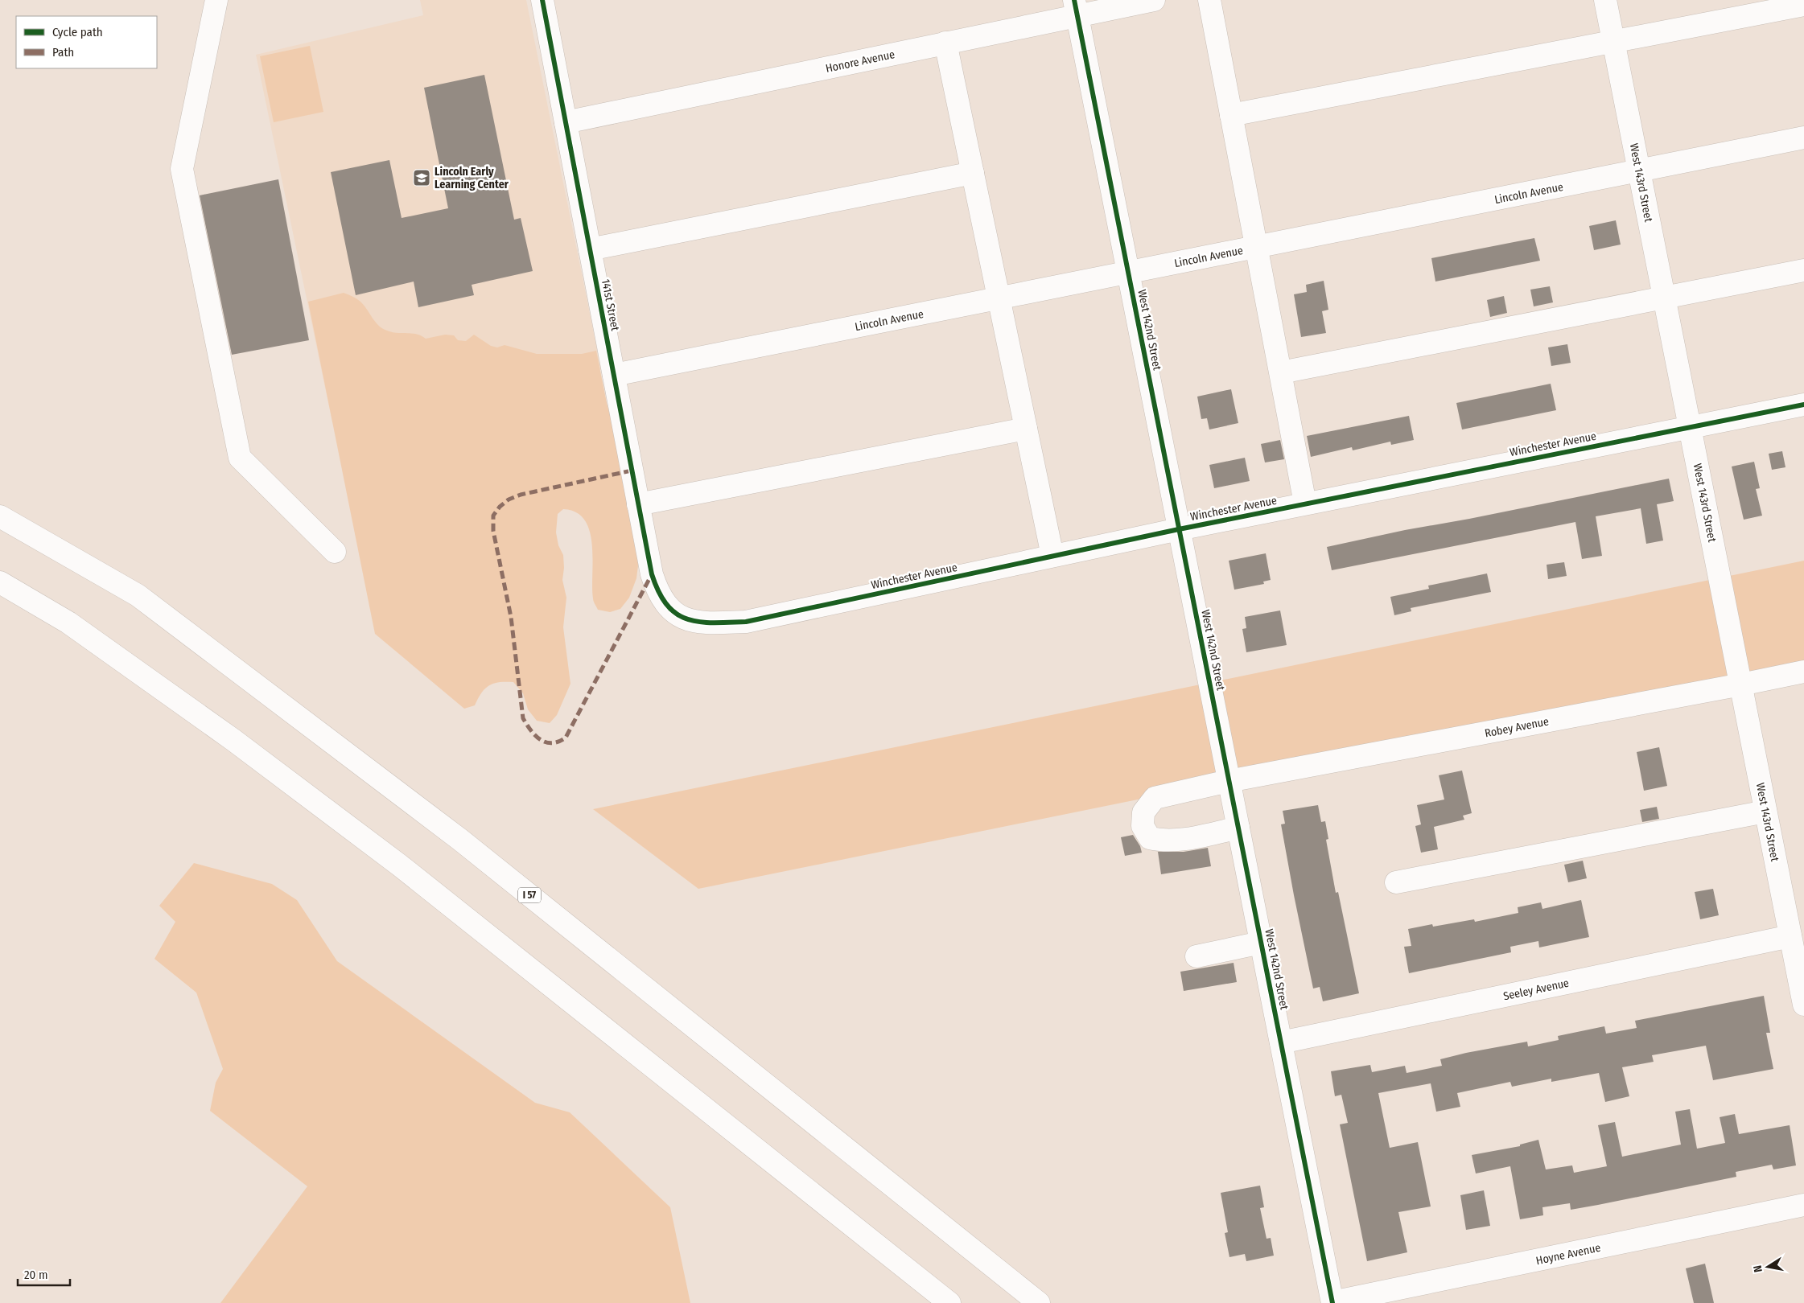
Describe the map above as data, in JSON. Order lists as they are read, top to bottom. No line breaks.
{"streets":{"main road":["Honore Avenue","West 143rd Street","Lincoln Avenue","141st Street","West 142nd Street","Winchester Avenue","Robey Avenue","I 57","Seeley Avenue","Hoyne Avenue"]},"crossings":[["Honore Avenue","141st Street"],["Honore Avenue","West 142nd Street"],["West 143rd Street","Lincoln Avenue"],["West 143rd Street","Winchester Avenue"],["West 143rd Street","Robey Avenue"],["West 143rd Street","Seeley Avenue"],["Lincoln Avenue","141st Street"],["Lincoln Avenue","West 142nd Street"],["141st Street","Winchester Avenue"],["West 142nd Street","Winchester Avenue"],["West 142nd Street","Robey Avenue"],["West 142nd Street","Seeley Avenue"],["West 142nd Street","Hoyne Avenue"]],"places":{"school or university":["Lincoln Early Learning Center"]},"legend":["Cycle path","Path"],"scale_bar":"20 m","north":"left"}
